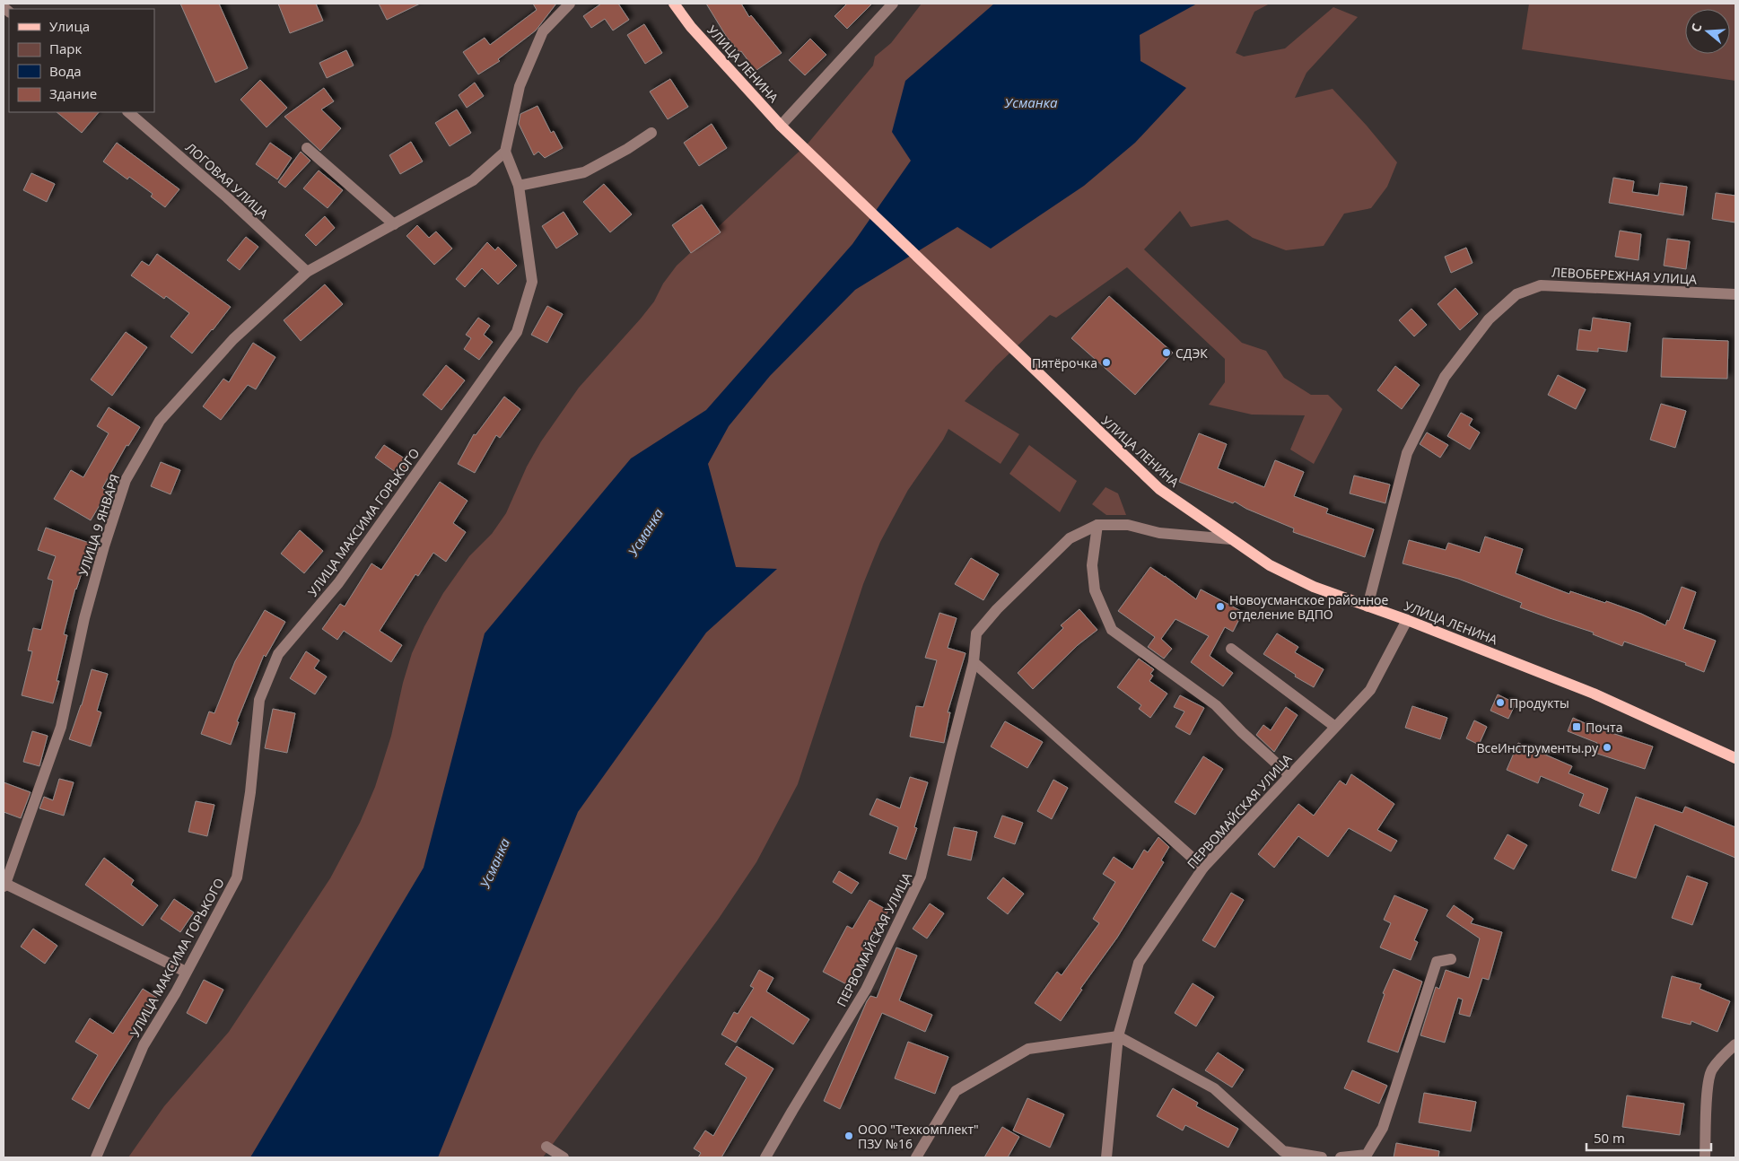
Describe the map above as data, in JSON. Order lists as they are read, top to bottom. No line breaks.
{"streets":{"main road":["УЛИЦА ЛЕНИНА"],"street":["ЛОГОВАЯ УЛИЦА","ЛЕВОБЕРЕЖНАЯ УЛИЦА","УЛИЦА МАКСИМА ГОРЬКОГО","УЛИЦА 9 ЯНВАРЯ","ПЕРВОМАЙСКАЯ УЛИЦА"]},"crossings":[["УЛИЦА ЛЕНИНА","ЛЕВОБЕРЕЖНАЯ УЛИЦА"],["УЛИЦА ЛЕНИНА","ПЕРВОМАЙСКАЯ УЛИЦА"],["ЛОГОВАЯ УЛИЦА","УЛИЦА 9 ЯНВАРЯ"],["УЛИЦА МАКСИМА ГОРЬКОГО","УЛИЦА 9 ЯНВАРЯ"]],"water":["Усманка"],"places":{"other":["СДЭК","Пятёрочка","Новоусманское районное отделение ВДПО","Продукты","ВсеИнструменты.ру","ООО \"Техкомплект\" ПЗУ №16"],"transit":["Почта"]},"legend":["Улица","Парк","Вода","Здание"],"scale_bar":"50 m","north":"left"}
